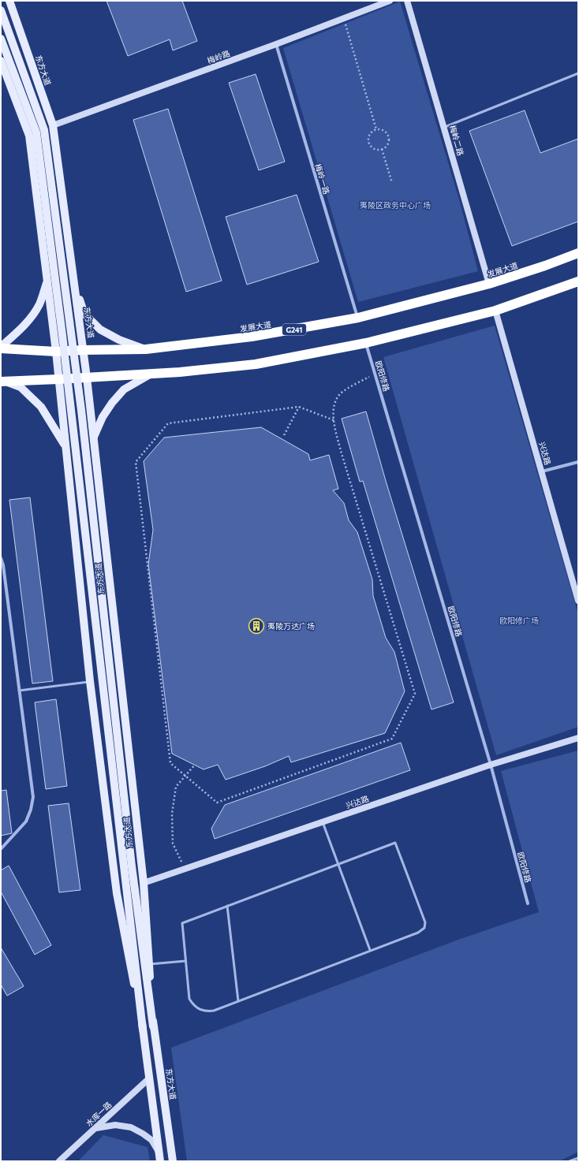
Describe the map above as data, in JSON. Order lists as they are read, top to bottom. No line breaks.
{"streets":{"highway":["发展大道","G241"],"main road":["东方大道"],"street":["梅岭路","梅岭二路","梅岭一路","欧阳修路","兴达路","水库一路"]},"crossings":[["梅岭路","东方大道"],["梅岭路","梅岭一路"],["东方大道","发展大道"],["东方大道","兴达路"],["梅岭二路","发展大道"],["梅岭一路","发展大道"],["欧阳修路","兴达路"]],"parks":["夷陵区政务中心广场","欧阳修广场"],"places":{"building":["夷陵万达广场"]}}
